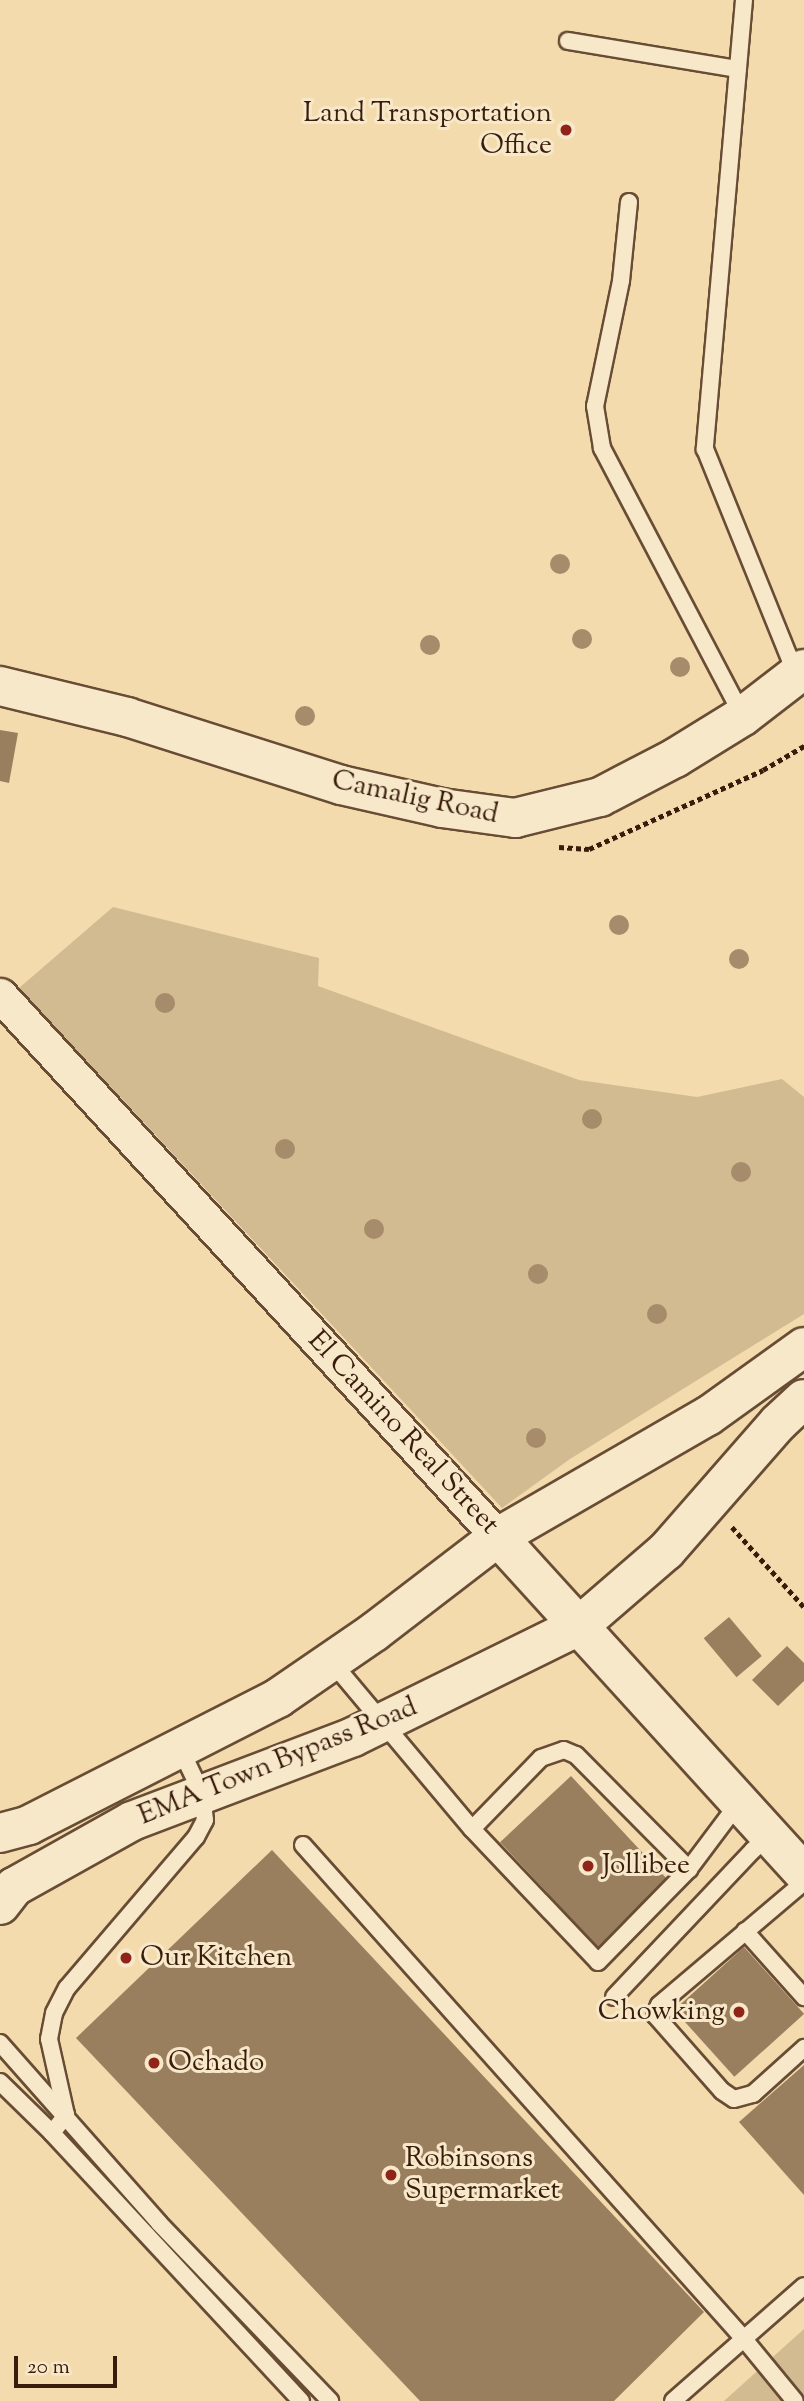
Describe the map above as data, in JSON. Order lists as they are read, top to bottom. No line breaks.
{"streets":{"street":["Camalig Road","El Camino Real Street","EMA Town Bypass Road"]},"crossings":[["El Camino Real Street","EMA Town Bypass Road"]],"places":["Land Transportation Office","Jollibee","Our Kitchen","Chowking","Ochado","Robinsons Supermarket"],"scale_bar":"20 m"}
